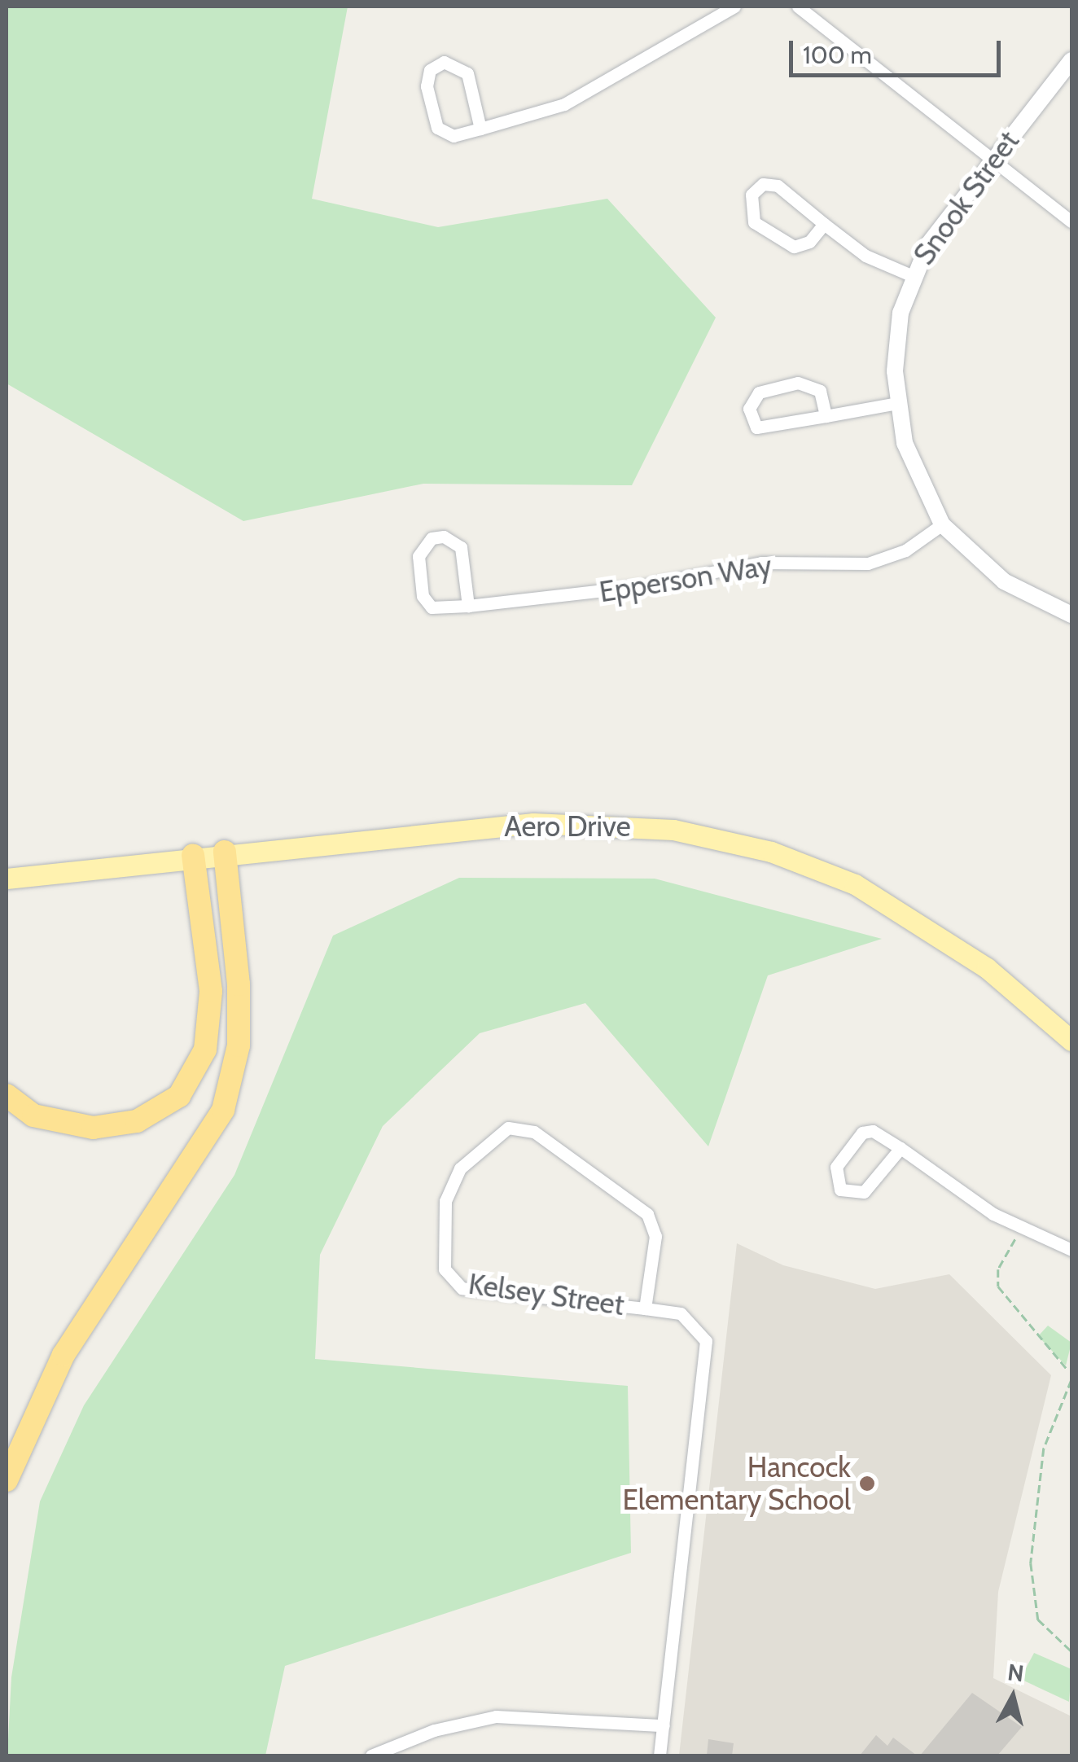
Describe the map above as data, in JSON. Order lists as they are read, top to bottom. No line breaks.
{"streets":{"main road":["Aero Drive"],"street":["Snook Street","Epperson Way","Kelsey Street"]},"crossings":[["Snook Street","Epperson Way"]],"places":["Hancock Elementary School"],"scale_bar":"100 m","north":"top"}
